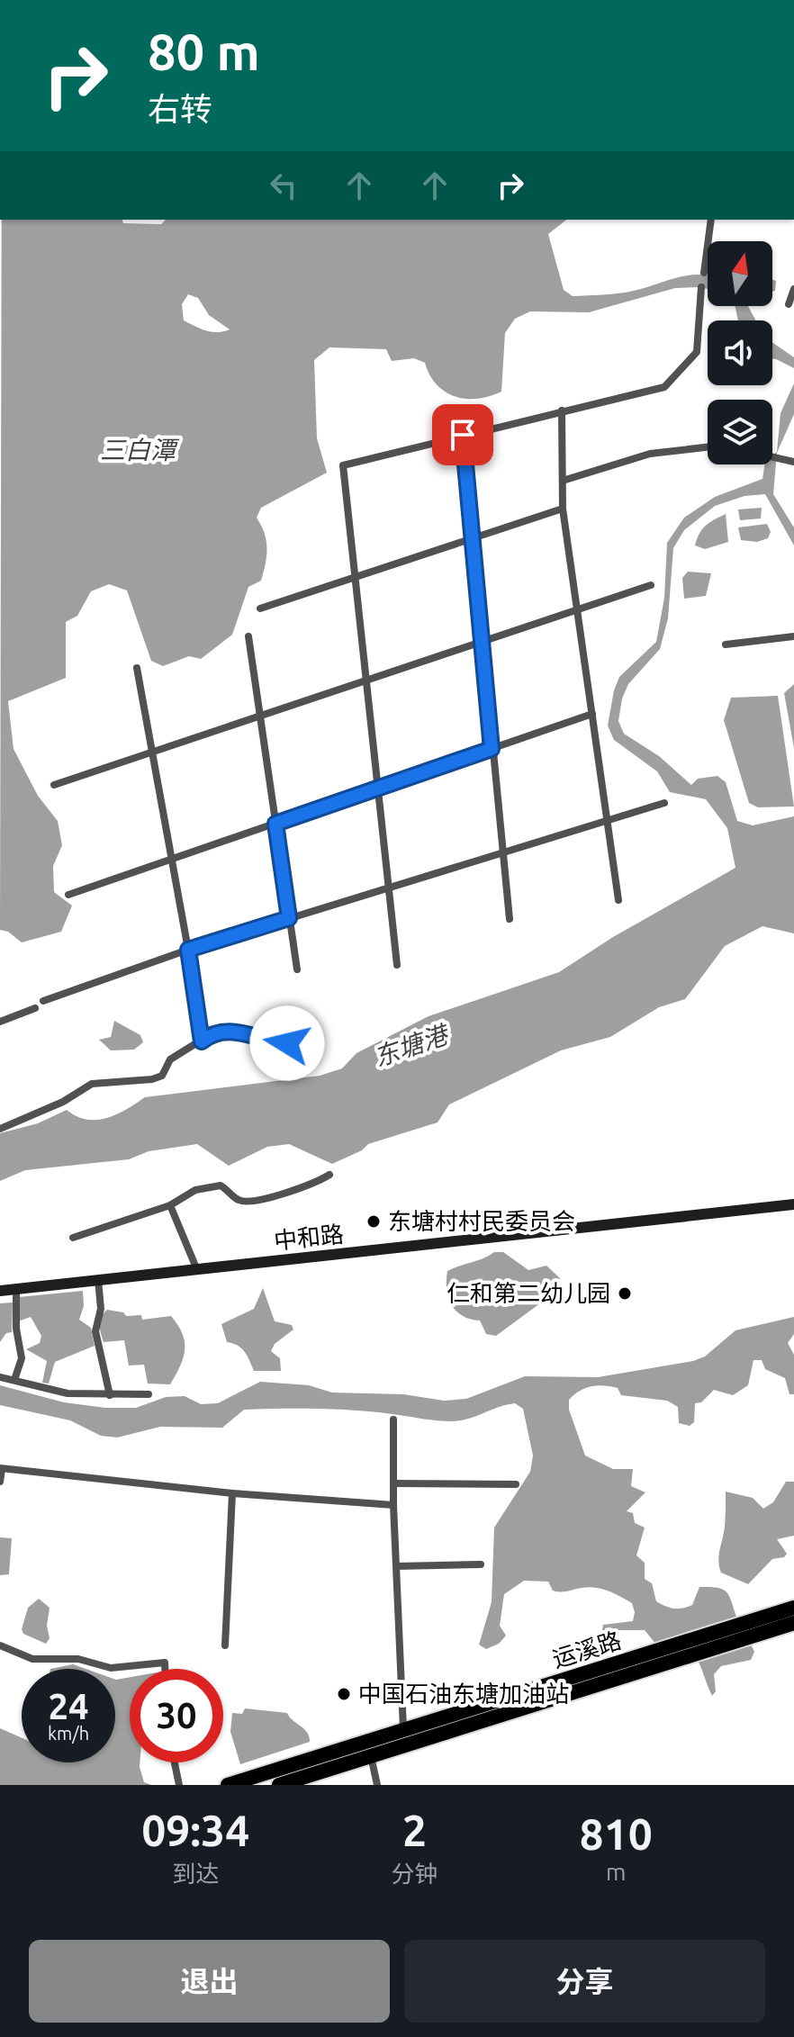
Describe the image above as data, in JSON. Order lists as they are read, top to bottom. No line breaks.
{"streets":{"highway":["运溪路"],"street":["中和路"]},"water":["三白潭","东塘港"],"places":["东塘村村民委员会","仁和第二幼儿园","中国石油东塘加油站"],"north":"top","page":{"turn":["80 m","右转"],"speed":"24 km/h","limit":"30","eta":["09:34","到达","2","分钟","810","m"],"buttons":["退出","分享"]}}
